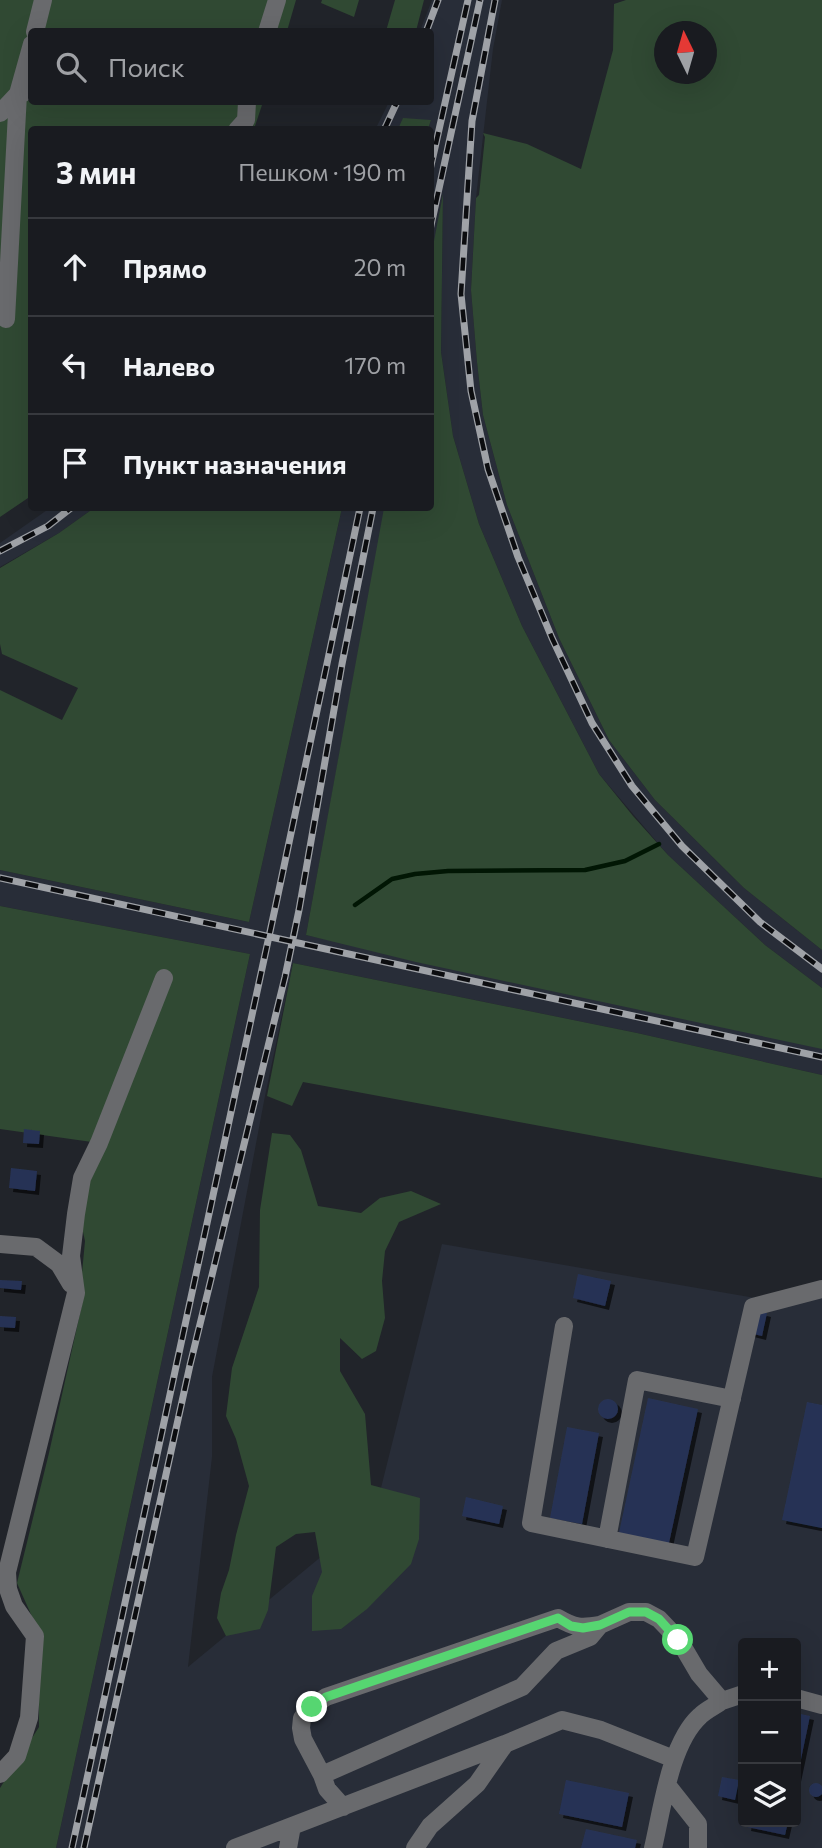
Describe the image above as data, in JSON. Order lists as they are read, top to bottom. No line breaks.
{"north":"top","page":{"search":"Поиск","heading":["3 мин","Пешком · 190 m"],"list":[["Прямо","20 m"],["Налево","170 m"],"Пункт назначения"],"map_buttons":["+","−"]}}
